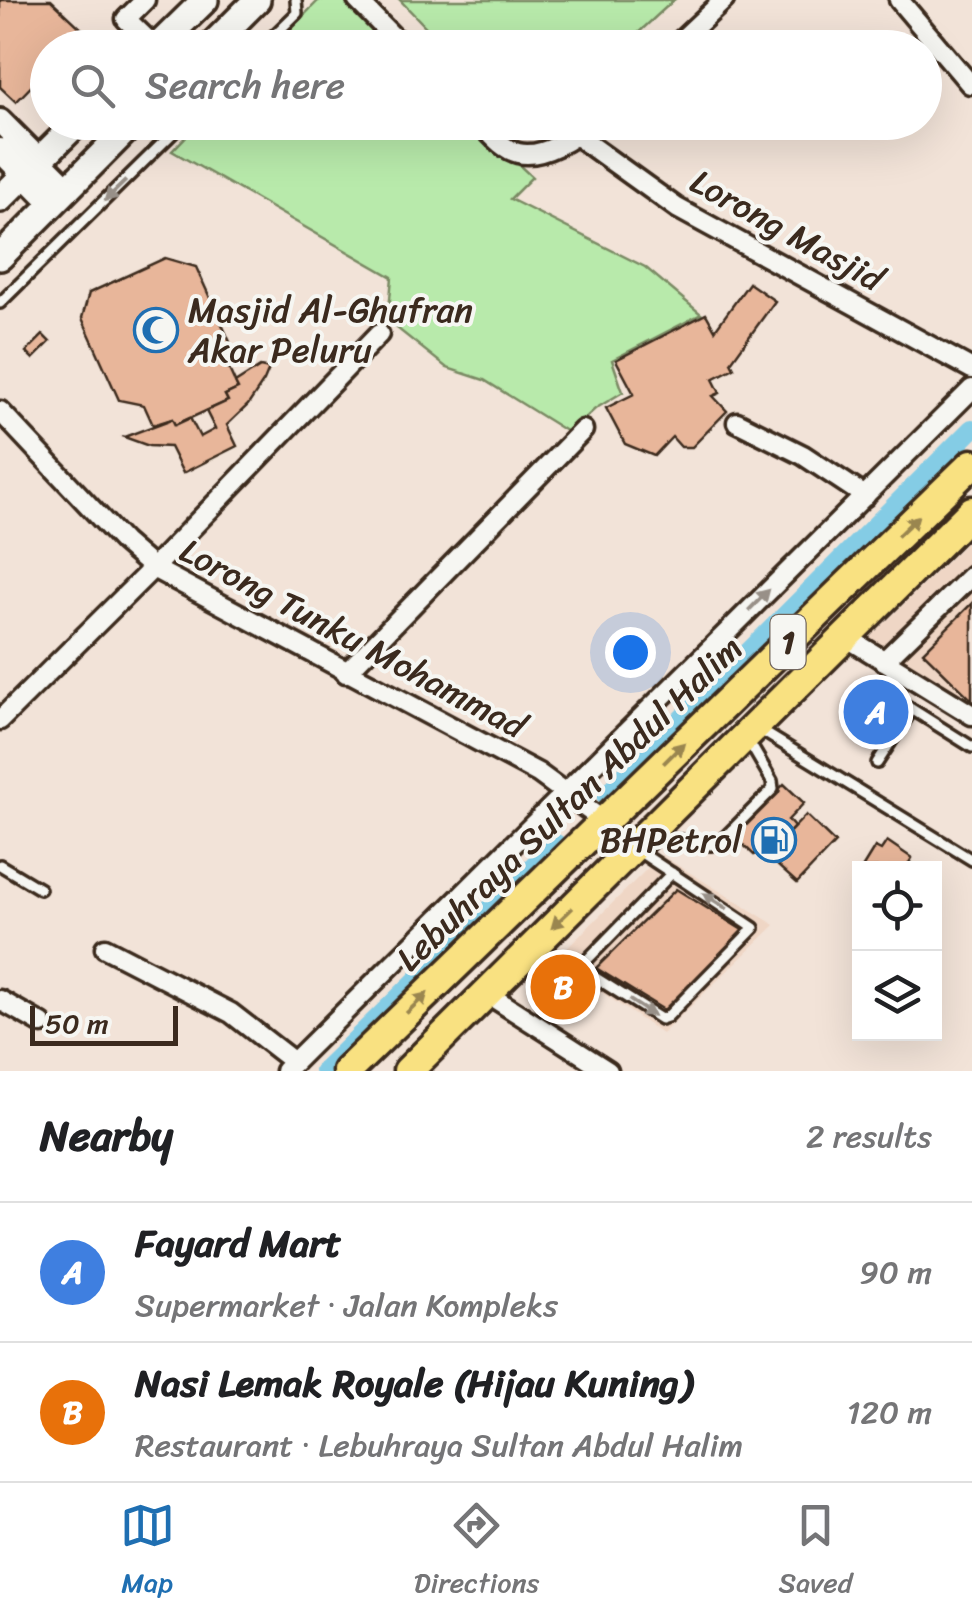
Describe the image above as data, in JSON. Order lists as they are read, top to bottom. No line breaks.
{"streets":{"main road":["1","Lebuhraya Sultan Abdul Halim"],"street":["Lorong Masjid","Lorong Tunku Mohammad"]},"crossings":[["Lorong Tunku Mohammad","Lebuhraya Sultan Abdul Halim"]],"places":{"mosque":["Masjid Al-Ghufran Akar Peluru"],"fuel station":["BHPetrol"]},"scale_bar":"50 m","page":{"search":"Search here","pins":["A","B"],"scale":"50 m","heading":["Nearby","2 results"],"list":[{"mark":"A","name":"Fayard Mart","note":"Supermarket · Jalan Kompleks","value":"90 m"},{"mark":"B","name":"Nasi Lemak Royale (Hijau Kuning)","note":"Restaurant · Lebuhraya Sultan Abdul Halim","value":"120 m"}],"nav":["Map","Directions","Saved"]}}
